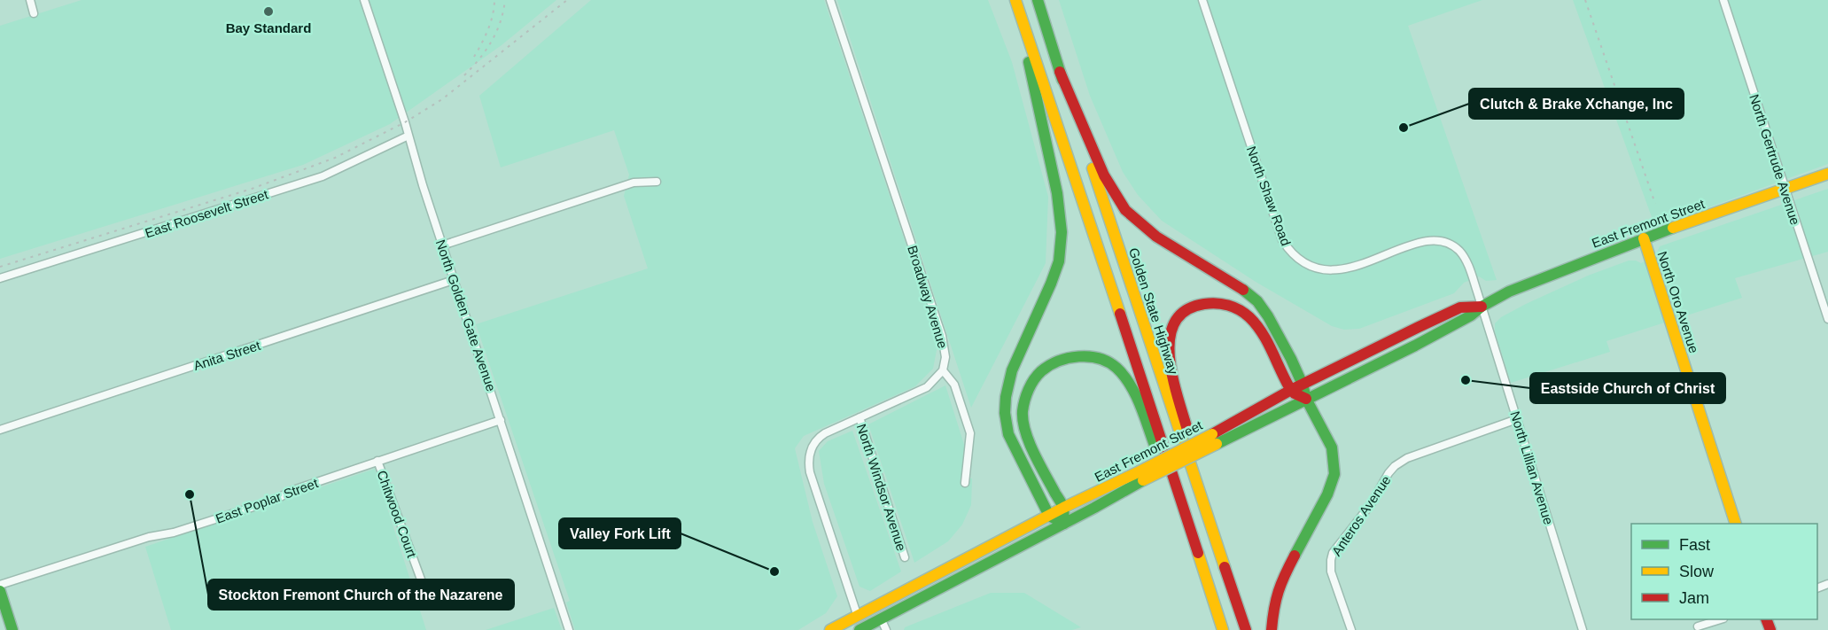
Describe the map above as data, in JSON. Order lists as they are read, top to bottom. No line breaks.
{"streets":{"main road":["East Fremont Street","North Oro Avenue","Golden State Highway"],"street":["North Gertrude Avenue","North Shaw Road","East Roosevelt Street","Broadway Avenue","North Golden Gate Avenue","Anita Street","North Lillian Avenue","North Windsor Avenue","East Poplar Street","Chitwood Court","Anteros Avenue"]},"crossings":[["North Gertrude Avenue","East Fremont Street"],["North Shaw Road","East Fremont Street"],["North Shaw Road","North Lillian Avenue"],["East Roosevelt Street","North Golden Gate Avenue"],["East Fremont Street","North Oro Avenue"],["East Fremont Street","North Lillian Avenue"],["North Golden Gate Avenue","Anita Street"],["North Golden Gate Avenue","East Poplar Street"],["North Lillian Avenue","Anteros Avenue"],["East Poplar Street","Chitwood Court"]],"places":["Bay Standard","Clutch & Brake Xchange, Inc","Eastside Church of Christ","Stockton Fremont Church of the Nazarene","Valley Fork Lift"],"legend":["Fast","Slow","Jam"]}
